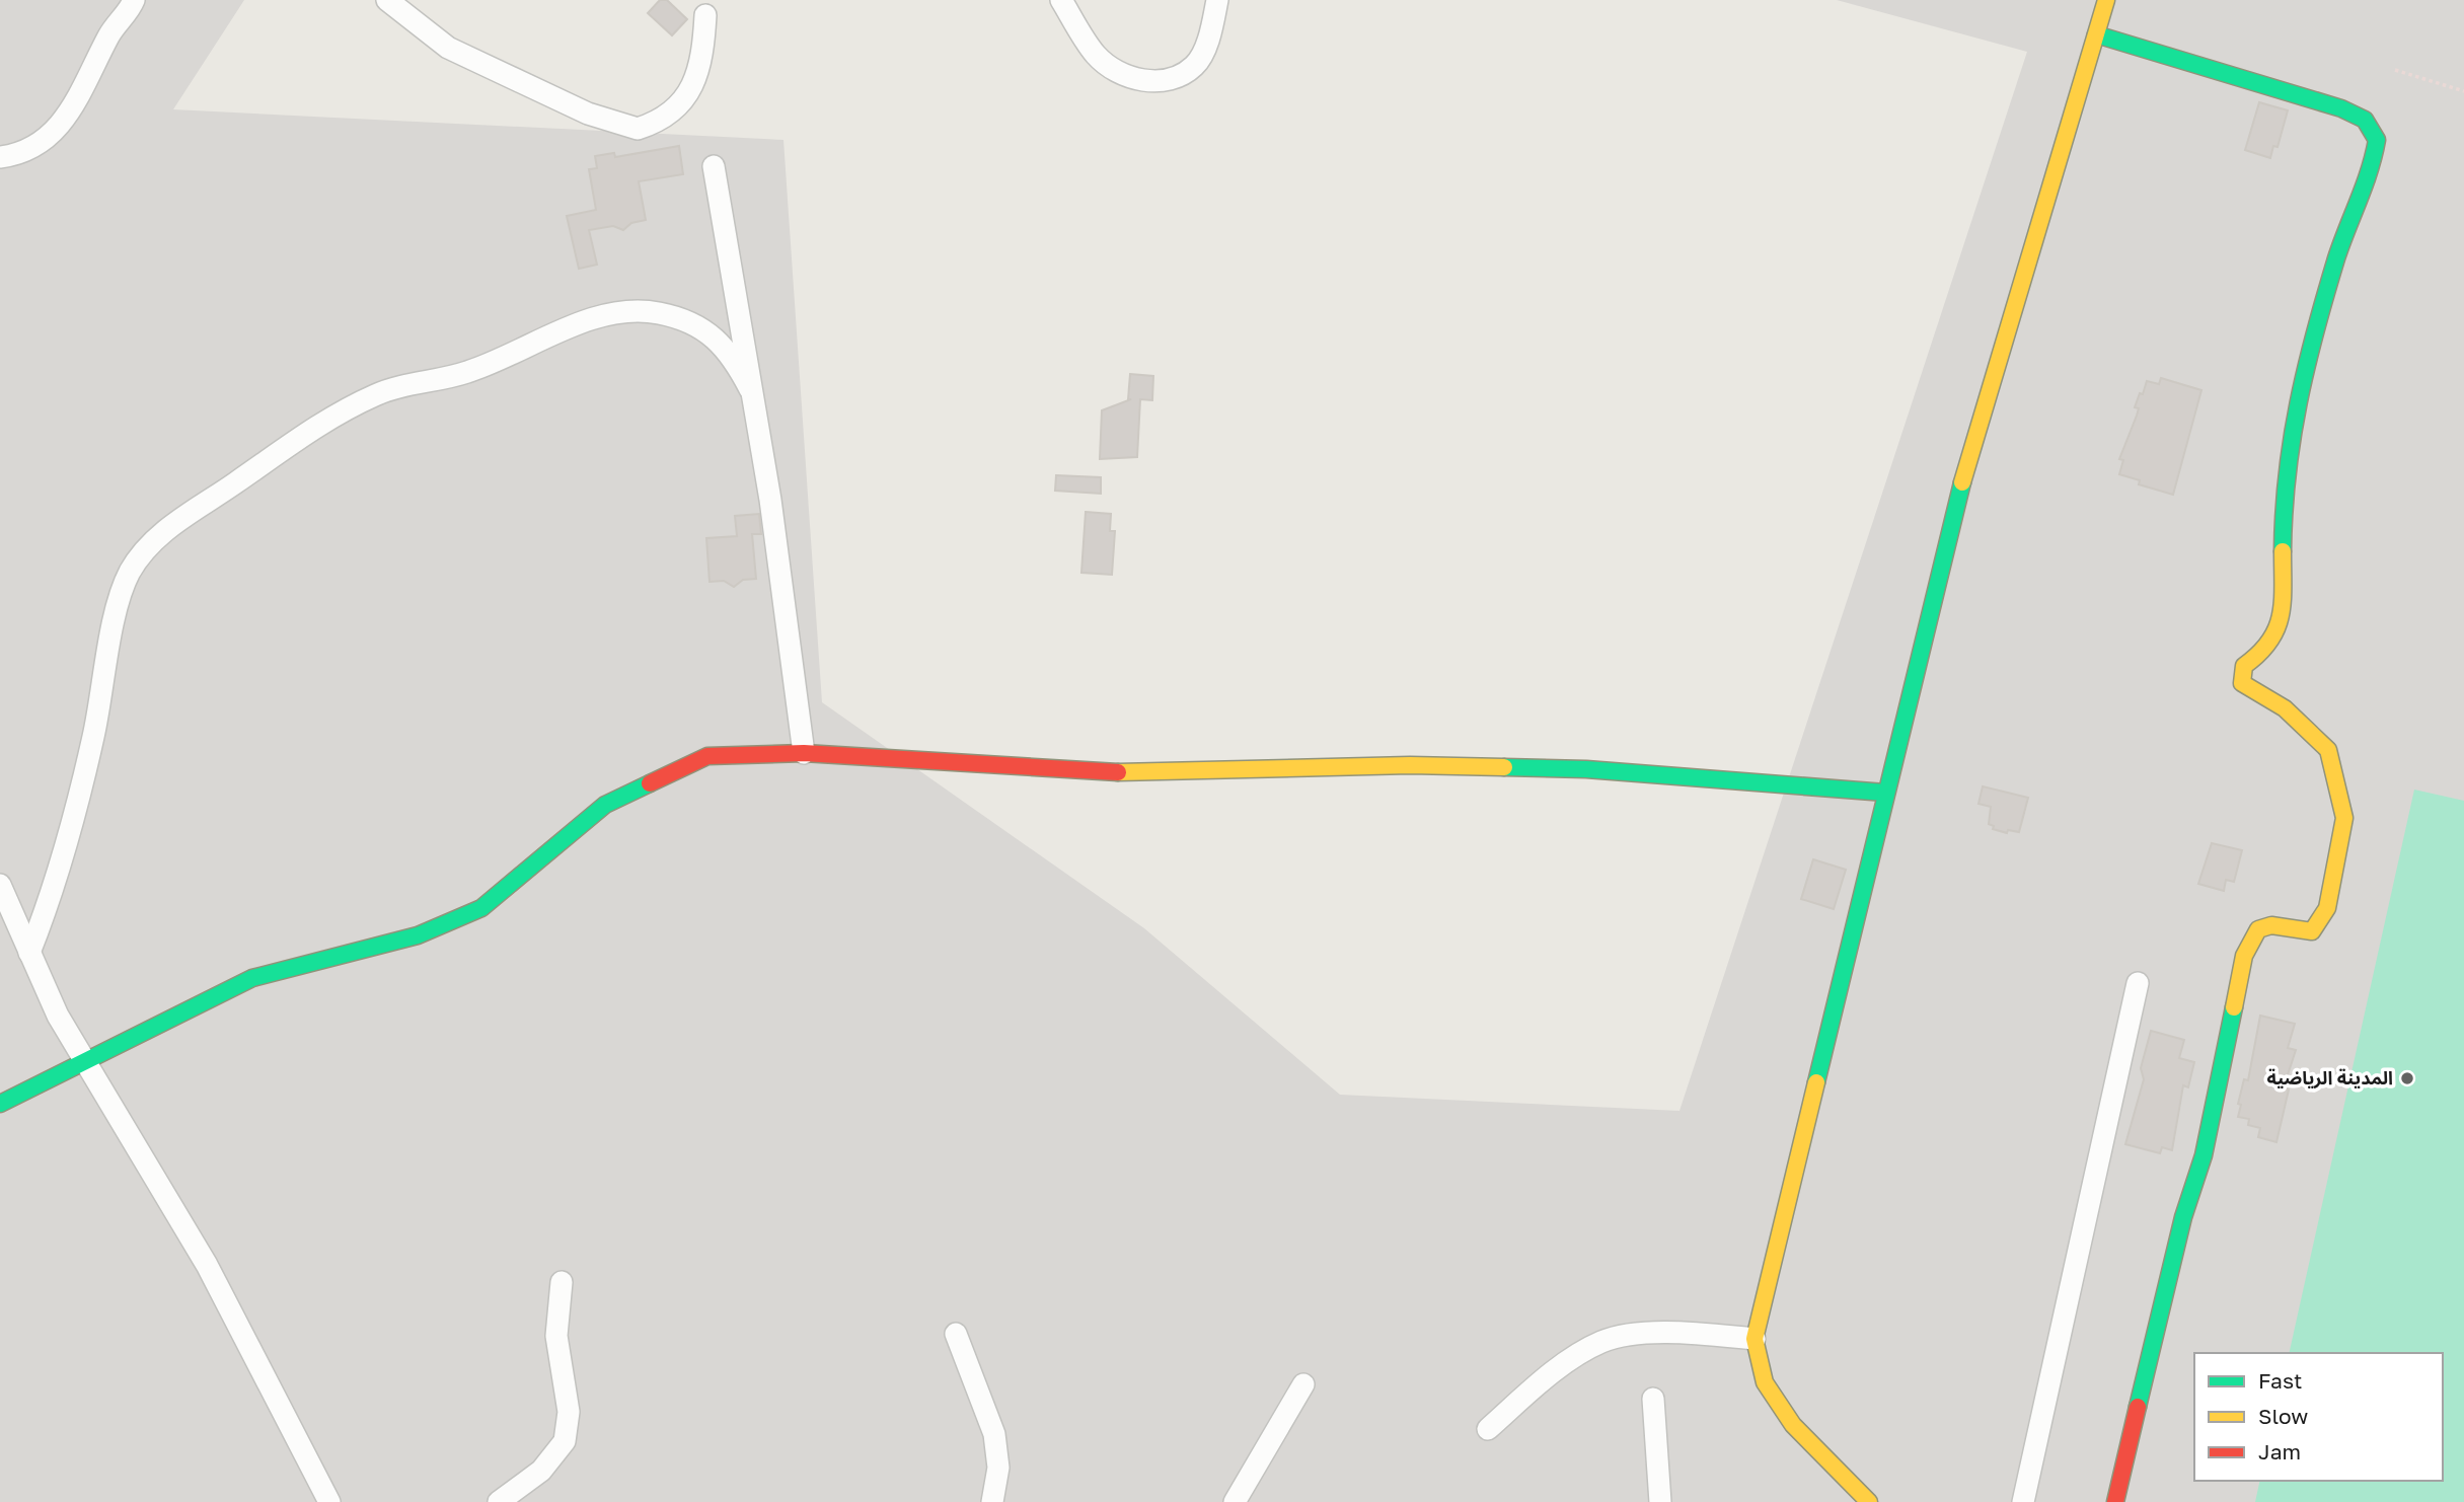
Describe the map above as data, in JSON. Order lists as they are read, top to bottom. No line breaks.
{"places":["المدينة الرياضية"],"legend":["Fast","Slow","Jam"]}
